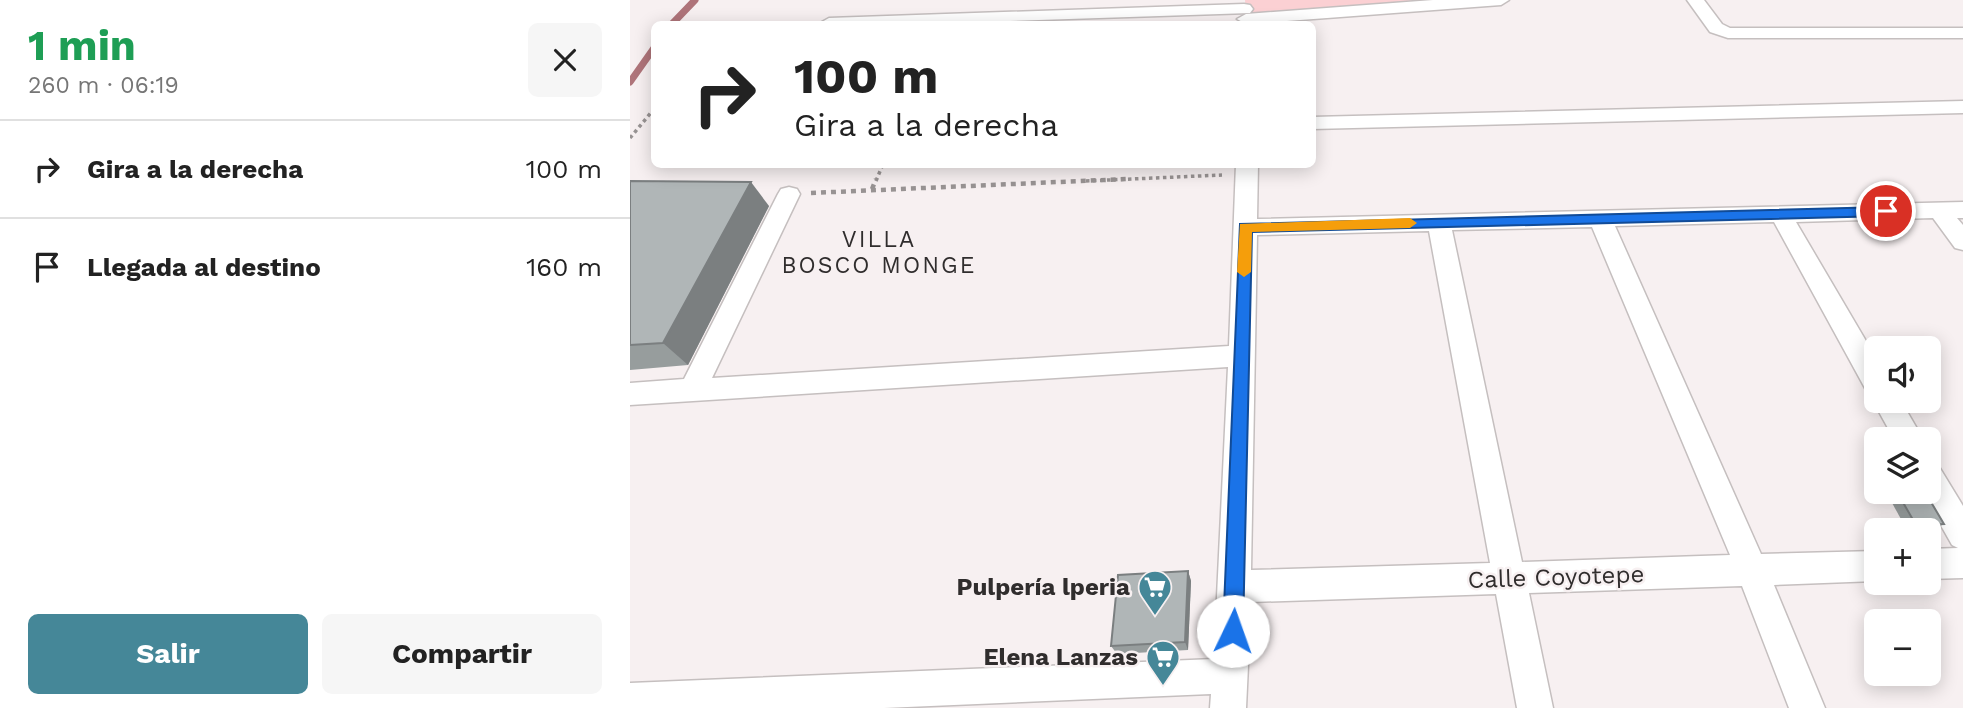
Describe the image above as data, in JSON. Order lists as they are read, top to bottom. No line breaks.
{"streets":{"street":["Calle Coyotepe"]},"districts":["VILLA BOSCO MONGE"],"places":{"supermarket":["Pulpería lperia","Elena Lanzas"]},"page":{"heading":["1 min","260 m · 06:19"],"turn":["100 m","Gira a la derecha"],"list":[{"name":"Gira a la derecha","value":"100 m"},{"name":"Llegada al destino","value":"160 m"}],"map_buttons":["+","−"],"buttons":["Salir","Compartir"]}}
